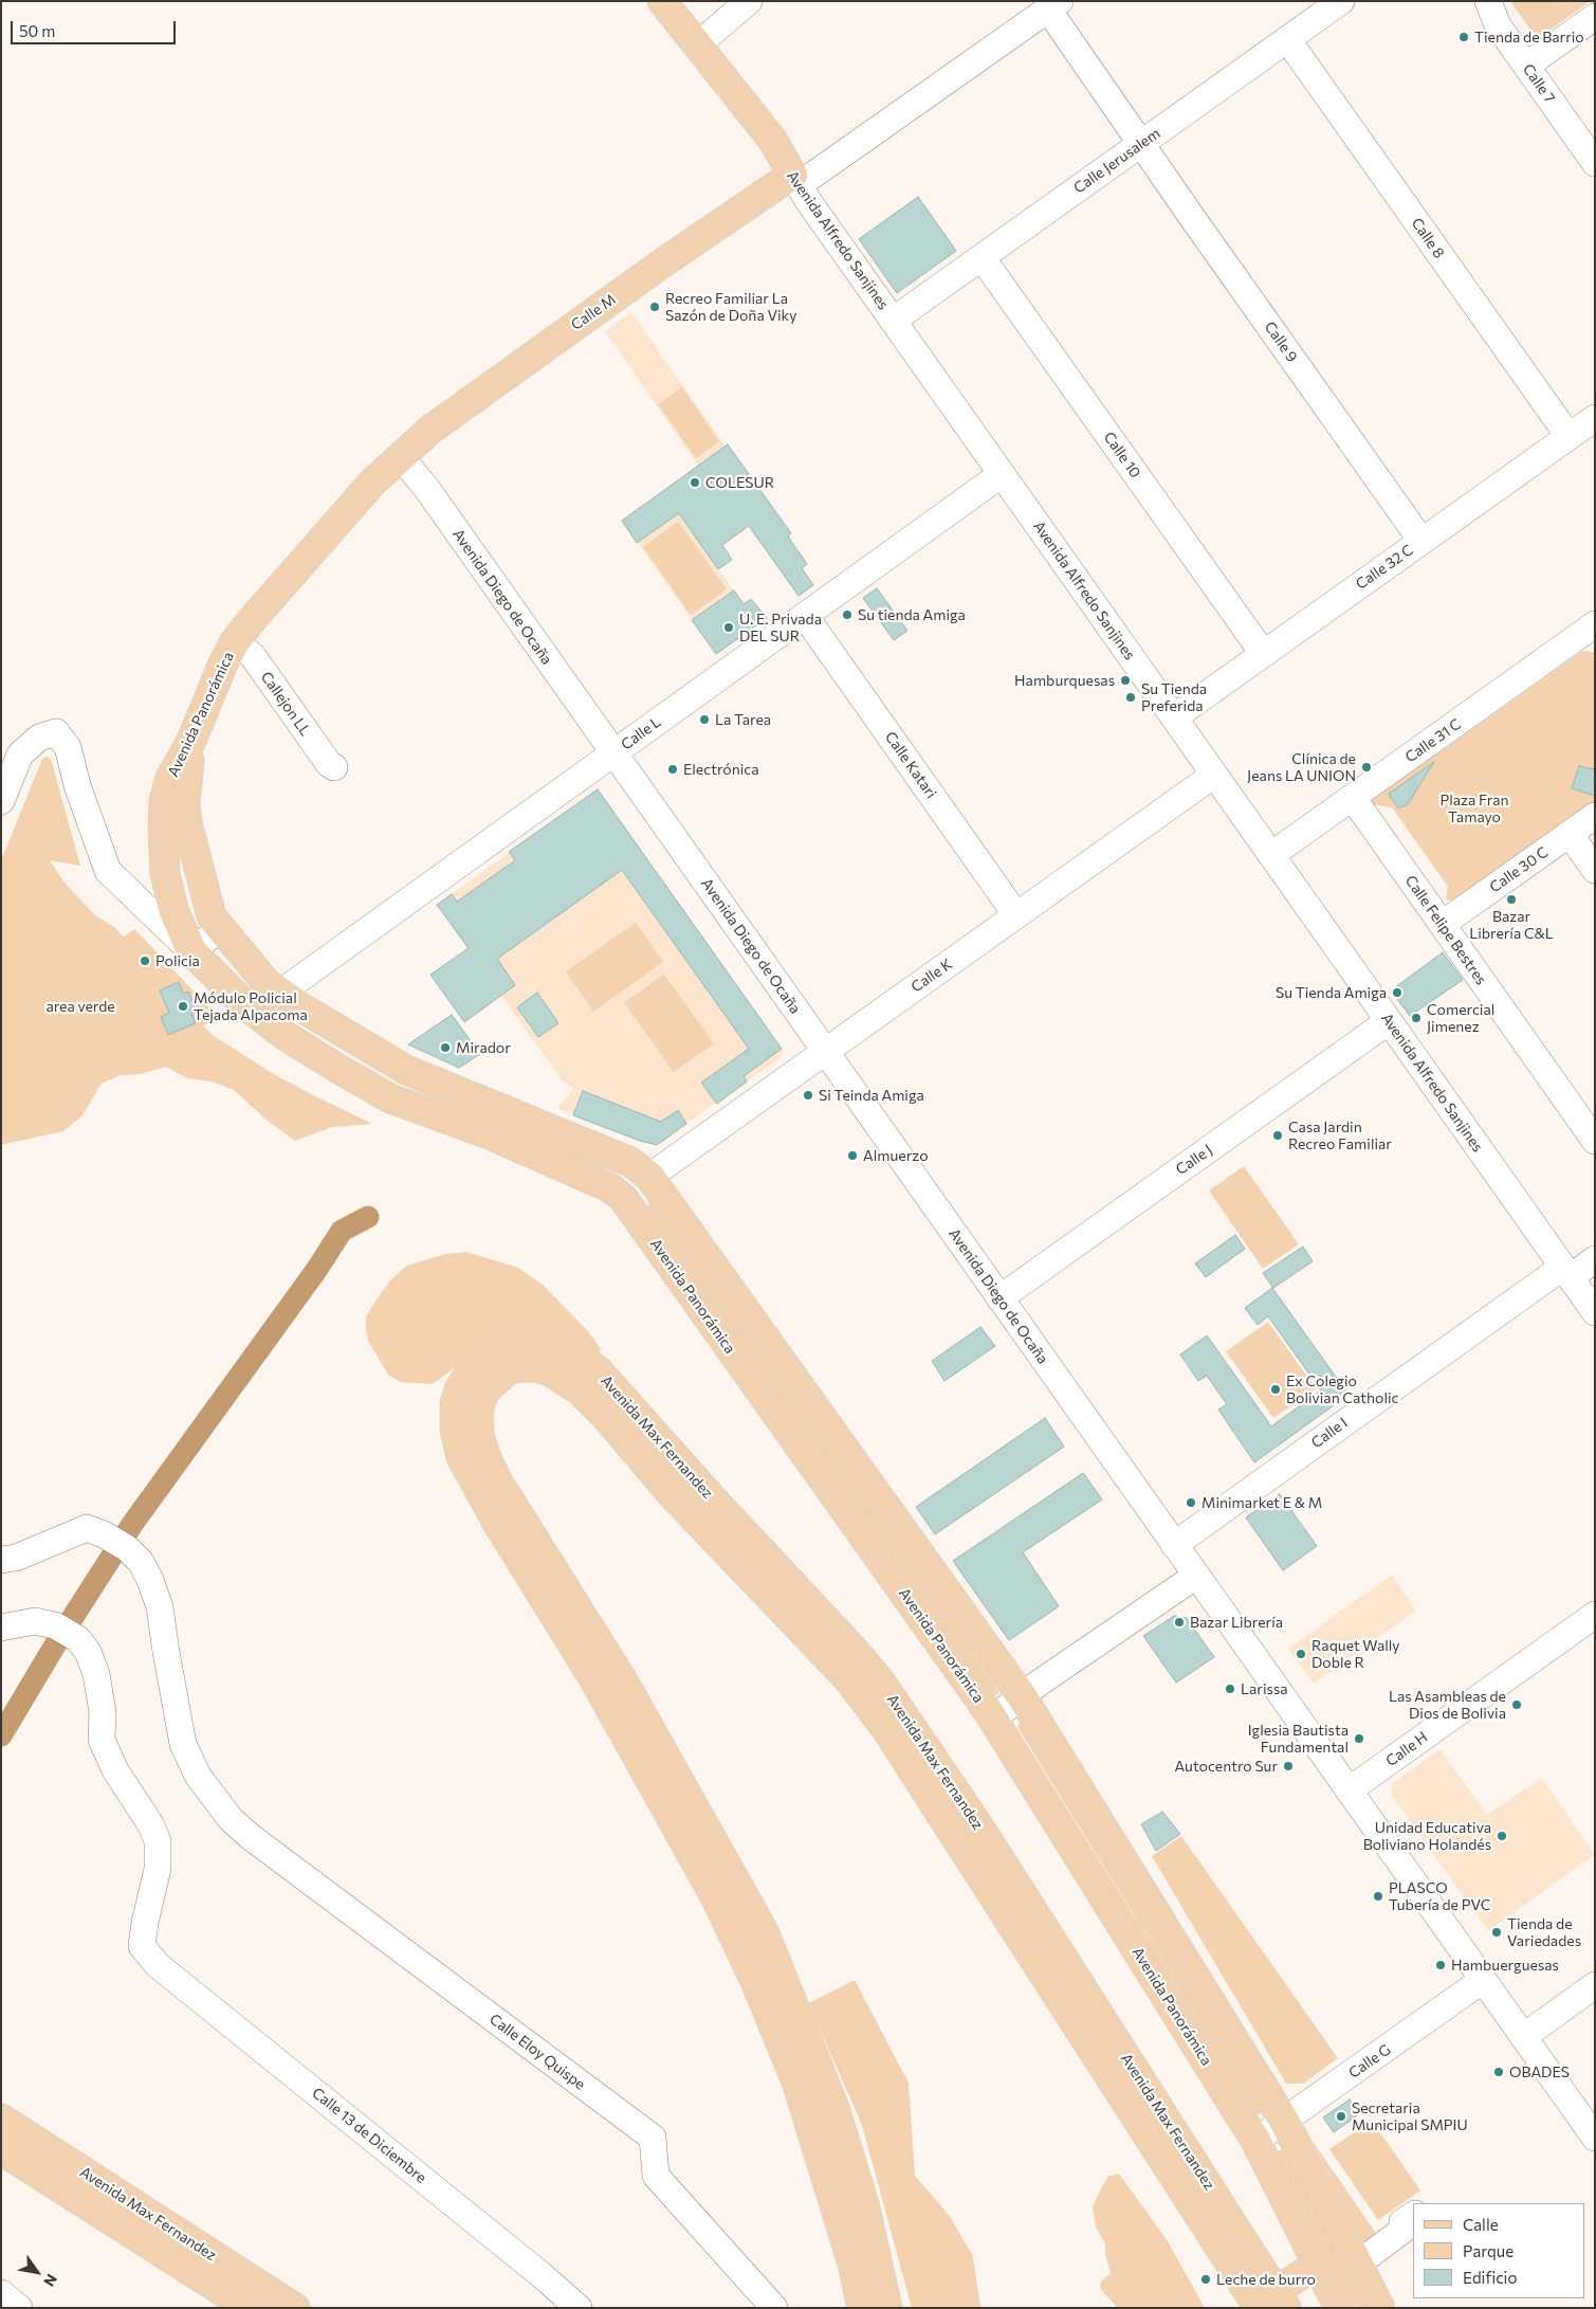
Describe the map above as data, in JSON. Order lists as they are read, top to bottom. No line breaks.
{"streets":{"main road":["Avenida Alfredo Sanjines","Calle M","Avenida Panorámica","Avenida Max Fernandez"],"street":["Calle 7","Calle Jerusalem","Calle 8","Calle 9","Calle 10","Calle 32 C","Avenida Diego de Ocaña","Callejon LL","Calle L","Calle 31 C","Calle Katari","Calle 30 C","Calle Felipe Bestres","Calle K","Calle J","Calle I","Calle H","Calle Eloy Quispe","Calle G","Calle 13 de Diciembre"]},"crossings":[["Calle Jerusalem","Calle 8"],["Calle Jerusalem","Avenida Alfredo Sanjines"],["Calle Jerusalem","Calle 9"],["Calle Jerusalem","Calle 10"],["Calle 8","Calle 32 C"],["Avenida Alfredo Sanjines","Calle M"],["Avenida Alfredo Sanjines","Calle 32 C"],["Avenida Alfredo Sanjines","Calle L"],["Avenida Alfredo Sanjines","Calle 31 C"],["Avenida Alfredo Sanjines","Calle K"],["Avenida Alfredo Sanjines","Calle J"],["Avenida Alfredo Sanjines","Calle I"],["Calle M","Avenida Diego de Ocaña"],["Calle M","Avenida Panorámica"],["Calle 9","Calle 32 C"],["Calle 10","Calle 32 C"],["Avenida Diego de Ocaña","Avenida Panorámica"],["Avenida Diego de Ocaña","Calle L"],["Avenida Diego de Ocaña","Calle K"],["Avenida Diego de Ocaña","Calle J"],["Avenida Diego de Ocaña","Calle I"],["Avenida Diego de Ocaña","Calle H"],["Avenida Diego de Ocaña","Calle G"],["Callejon LL","Avenida Panorámica"],["Avenida Panorámica","Calle G"],["Calle L","Calle Katari"],["Calle 31 C","Calle Felipe Bestres"],["Calle Katari","Calle K"],["Calle 30 C","Calle Felipe Bestres"]],"parks":["Plaza Fran Tamayo","area verde"],"places":["Tienda de Barrio","Recreo Familiar La Sazón de Doña Viky","COLESUR","Su tienda Amiga","U. E. Privada DEL SUR","Hamburquesas","Su Tienda Preferida","La Tarea","Clínica de Jeans LA UNION","Electrónica","Bazar Librería C&L","Policia","Su Tienda Amiga","Módulo Policial Tejada Alpacoma","Comercial Jimenez","Mirador","Si Teinda Amiga","Casa Jardin Recreo Familiar","Almuerzo","Ex Colegio Bolivian Catholic","Minimarket E & M","Bazar Librería","Raquet Wally Doble R","Larissa","Las Asambleas de Dios de Bolivia","Iglesia Bautista Fundamental","Autocentro Sur","Unidad Educativa Boliviano Holandés","PLASCO Tubería de PVC","Tienda de Variedades","Hambuerguesas","OBADES","Secretaria Municipal SMPIU","Leche de burro"],"legend":["Calle","Parque","Edificio"],"scale_bar":"50 m","north":"bottom right"}
